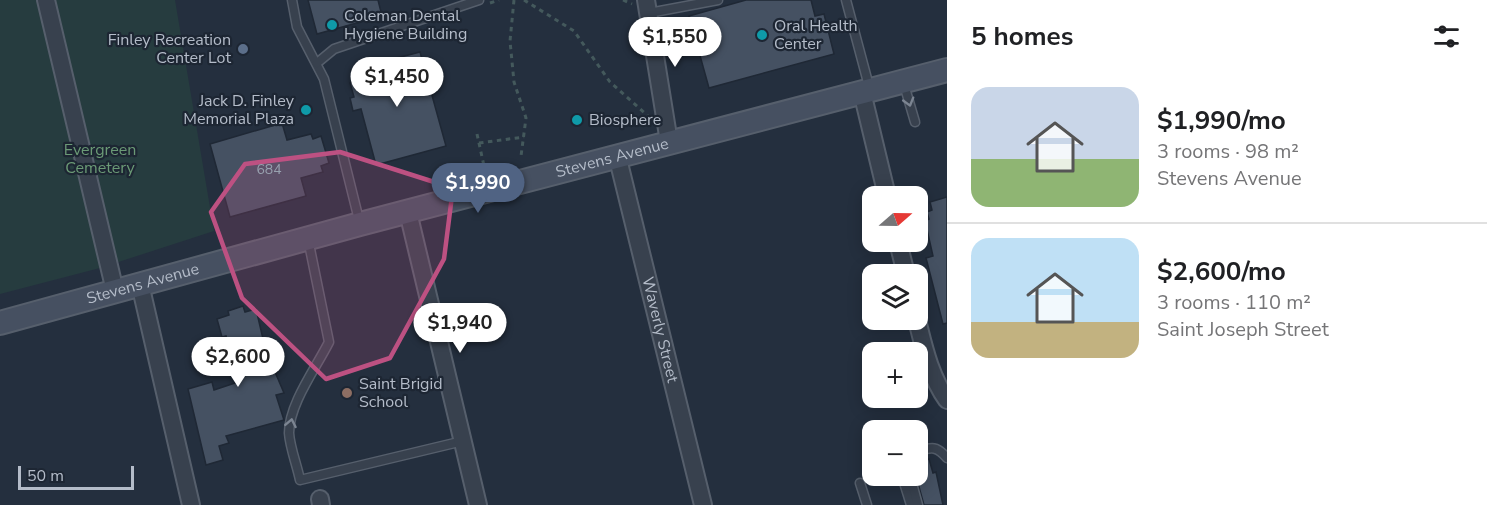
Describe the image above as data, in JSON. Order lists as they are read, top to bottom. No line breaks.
{"streets":{"main road":["Stevens Avenue"],"street":["Waverly Street"]},"crossings":[["Stevens Avenue","Waverly Street"]],"parks":["Evergreen Cemetery"],"places":["Coleman Dental Hygiene Building","Oral Health Center","Finley Recreation Center Lot","Jack D. Finley Memorial Plaza","Biosphere","Saint Brigid School"],"house_numbers":["684"],"scale_bar":"50 m","north":"right","page":{"heading":"5 homes","price":["$1,550","$1,450","$1,990","$1,940","$2,600"],"list":[{"name":"$1,990/mo","note":"3 rooms · 98 m² · Stevens Avenue"},{"name":"$2,600/mo","note":"3 rooms · 110 m² · Saint Joseph Street"}],"map_buttons":["+","−"],"scale":"50 m"}}
